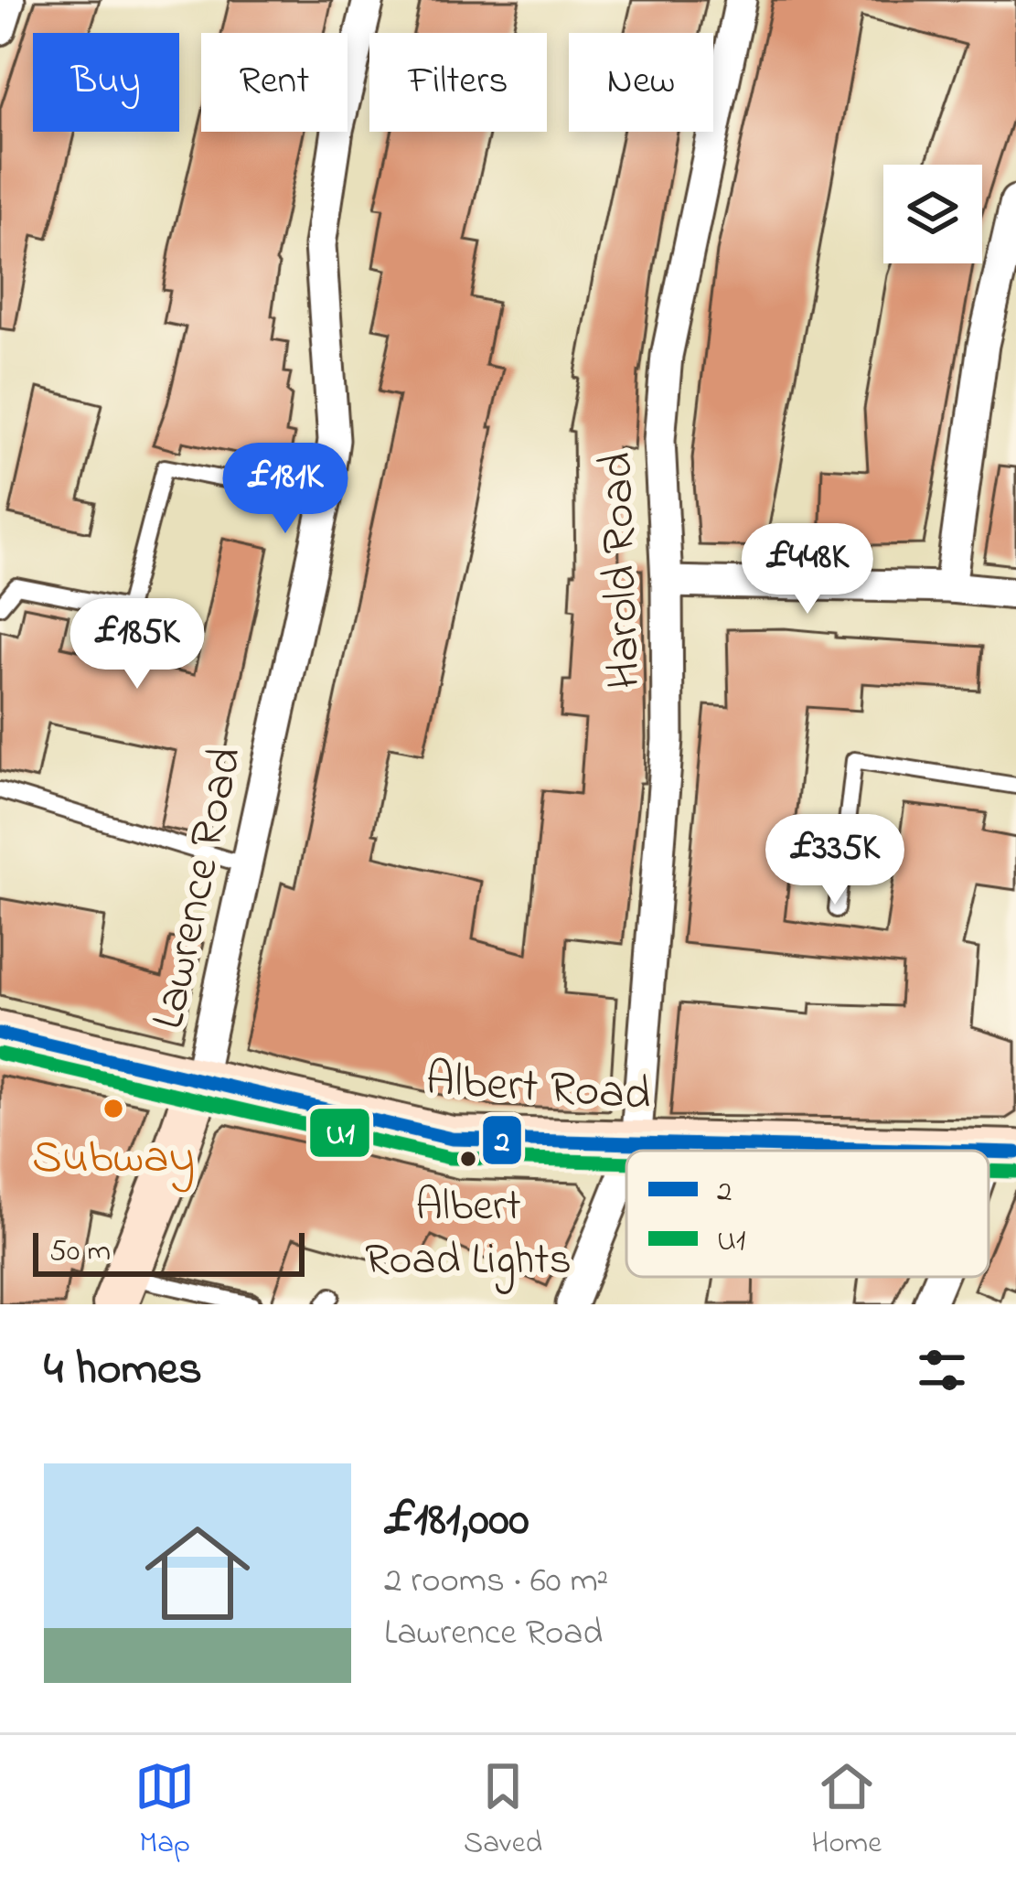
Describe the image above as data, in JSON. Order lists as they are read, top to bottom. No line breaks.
{"streets":{"main road":["Albert Road"],"street":["Harold Road","Lawrence Road"]},"crossings":[["Harold Road","Albert Road"],["Lawrence Road","Albert Road"]],"places":["Subway","Albert Road Lights"],"lines":["transit line 2","transit line U1"],"legend":["2","U1"],"scale_bar":"50 m","page":{"chip":["Buy","Rent","Filters","New"],"price":["£181K","£448K","£185K","£335K"],"scale":"50 m","heading":"4 homes","list":[{"name":"£181,000","note":"2 rooms · 60 m² · Lawrence Road"}],"tabs":["Map","Saved","Home"]}}
